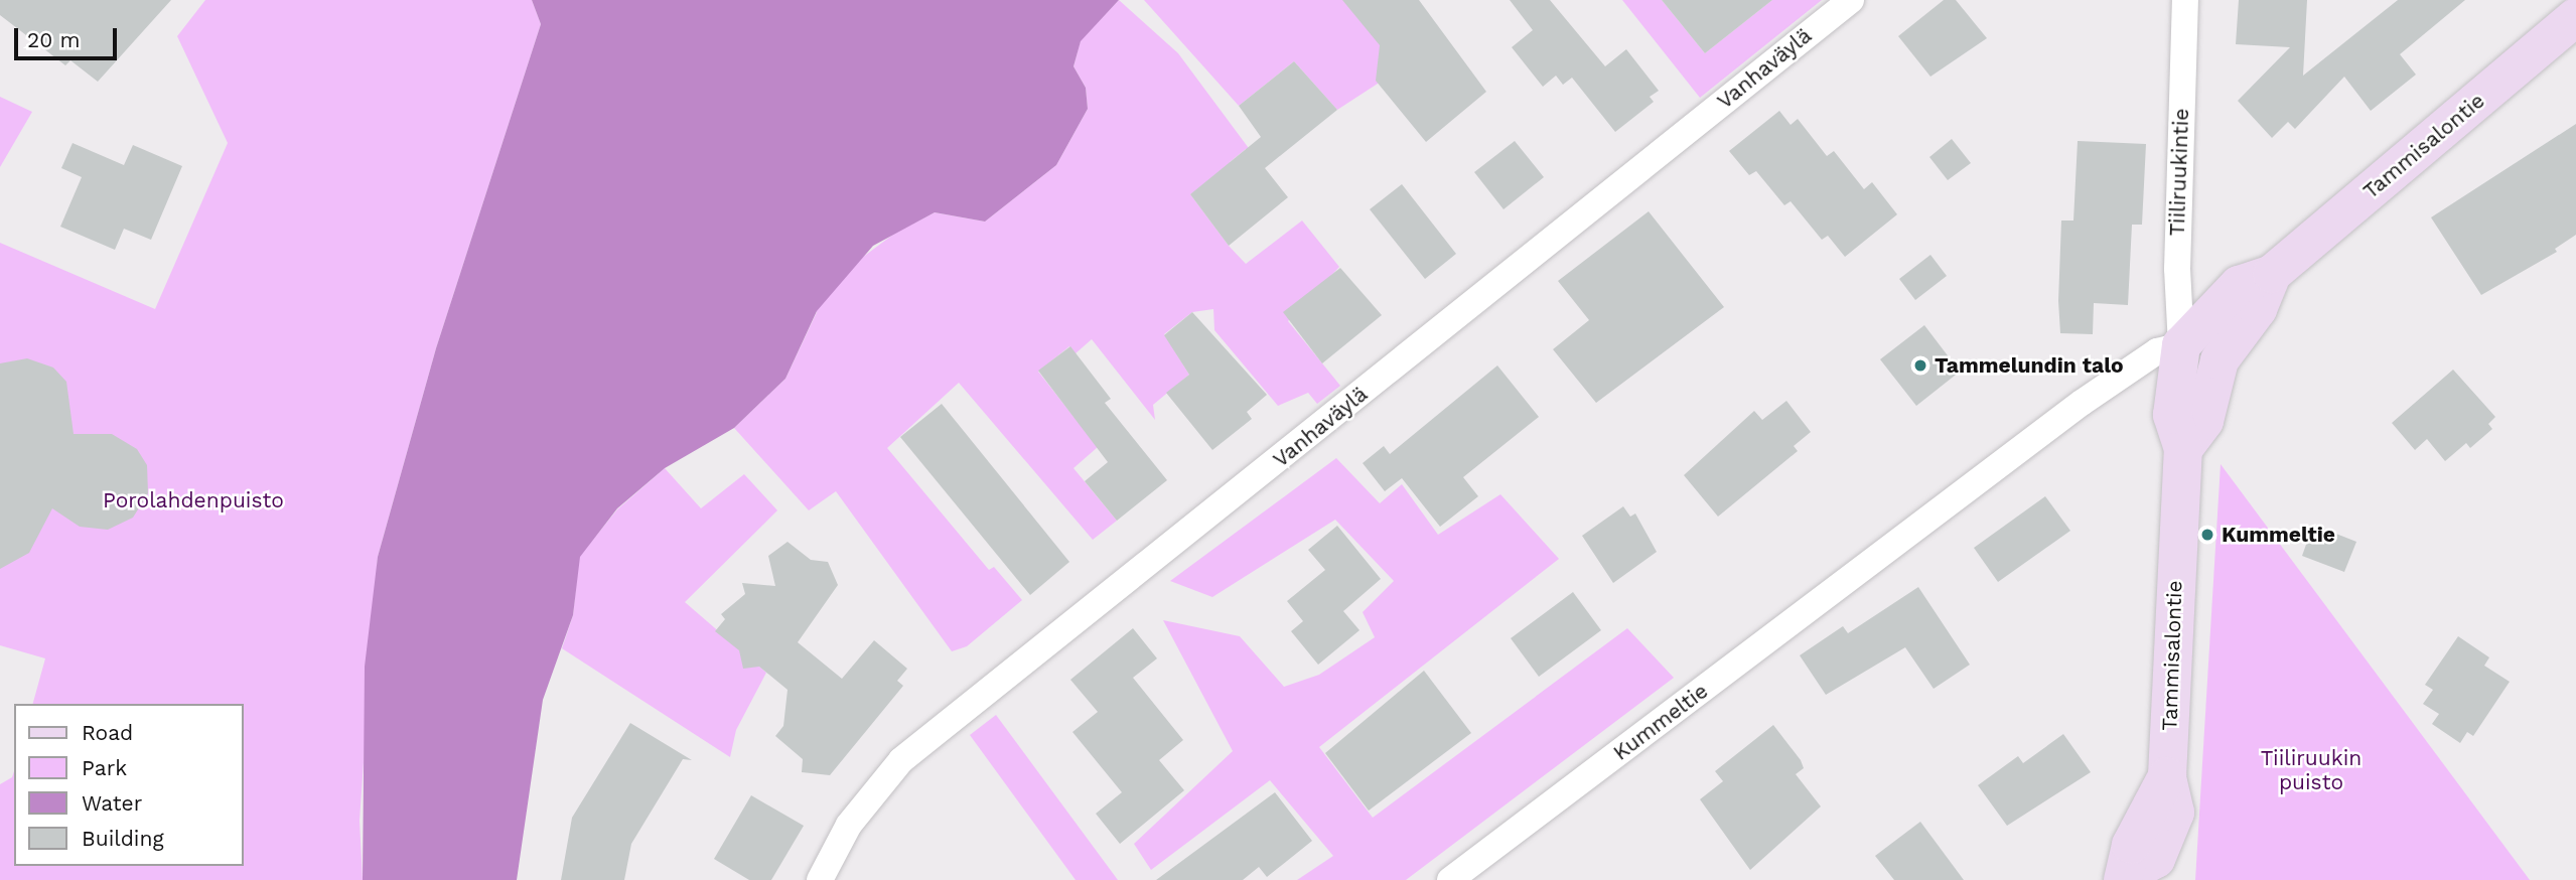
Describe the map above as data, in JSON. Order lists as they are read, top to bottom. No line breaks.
{"streets":{"street":["Vanhaväylä","Tammisalontie","Tiiliruukintie","Kummeltie"]},"crossings":[["Tammisalontie","Tiiliruukintie"],["Tammisalontie","Kummeltie"],["Tiiliruukintie","Kummeltie"]],"parks":["Porolahdenpuisto","Tiiliruukin puisto"],"places":["Tammelundin talo","Kummeltie"],"legend":["Road","Park","Water","Building"],"scale_bar":"20 m"}
